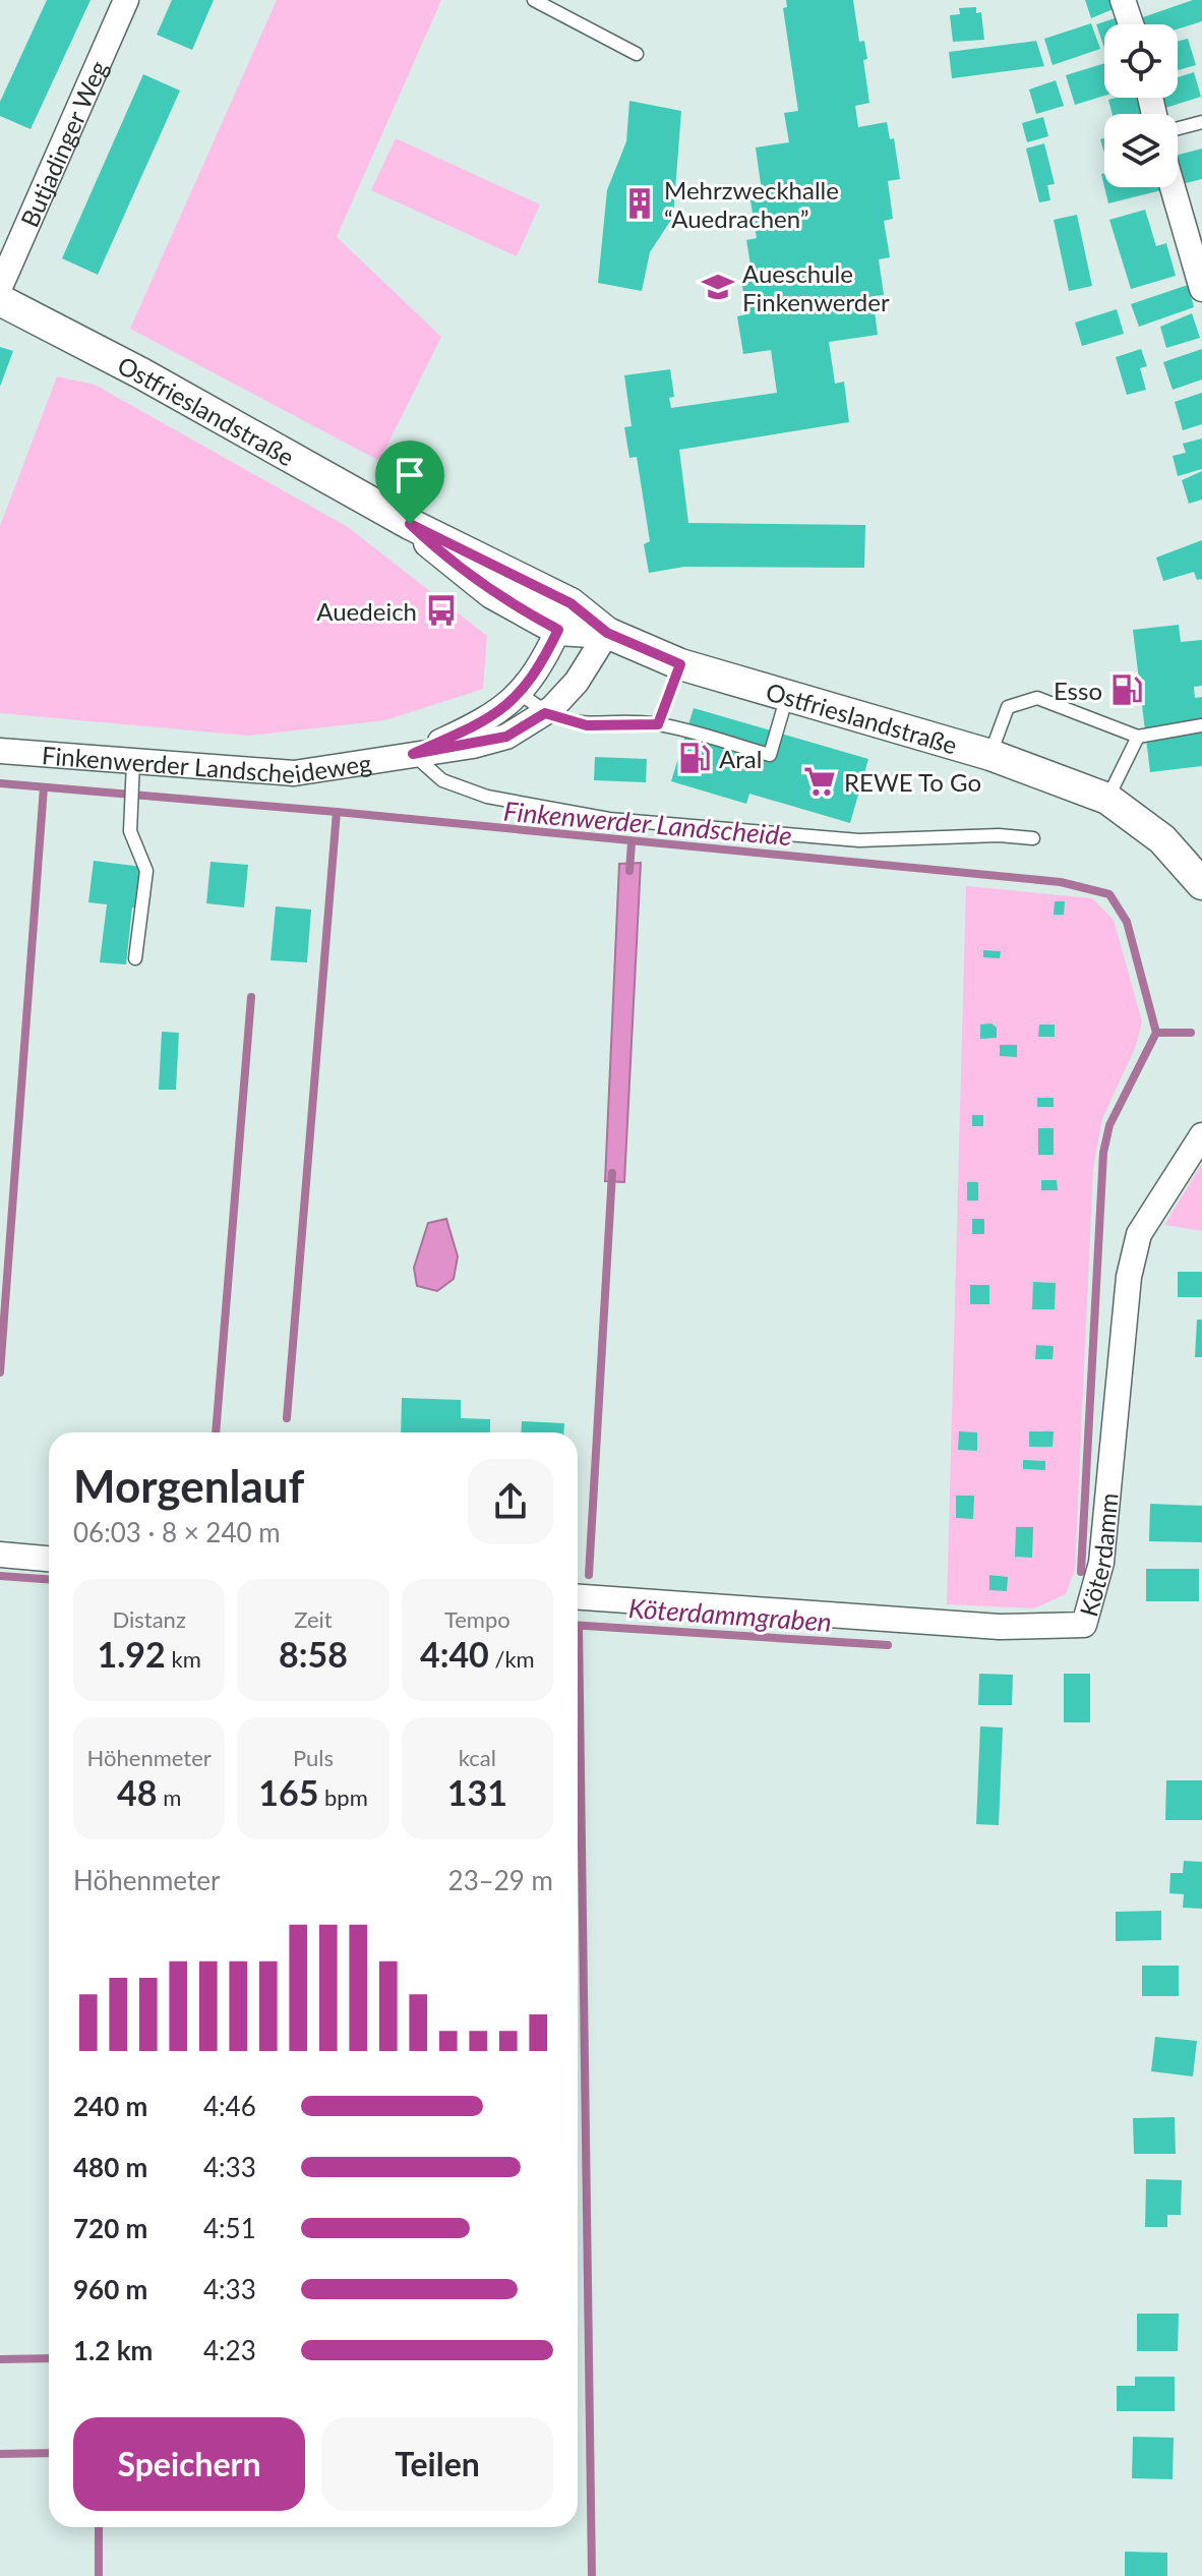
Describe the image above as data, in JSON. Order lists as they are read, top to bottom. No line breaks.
{"streets":{"street":["Butjadinger Weg","Ostfrieslandstraße","Finkenwerder Landscheideweg","Köterdamm"]},"crossings":[["Ostfrieslandstraße","Finkenwerder Landscheideweg"]],"water":["Finkenwerder Landscheide","Köterdammgraben"],"places":{"building":["Mehrzweckhalle “Auedrachen”"],"school or university":["Aueschule Finkenwerder"],"bus stop":["Auedeich"],"fuel station":["Esso","Aral"],"supermarket":["REWE To Go"]},"page":{"heading":["Morgenlauf","06:03 · 8 × 240 m"],"stats":[["Distanz","1.92 km"],["Zeit","8:58"],["Tempo","4:40 /km"],["Höhenmeter","48 m"],["Puls","165 bpm"],["kcal","131"]],"chart":["Höhenmeter","23–29 m"],"list":[{"name":"240 m","note":"4:46"},{"name":"480 m","note":"4:33"},{"name":"720 m","note":"4:51"},{"name":"960 m","note":"4:33"},{"name":"1.2 km","note":"4:23"}],"buttons":["Speichern","Teilen"]}}
